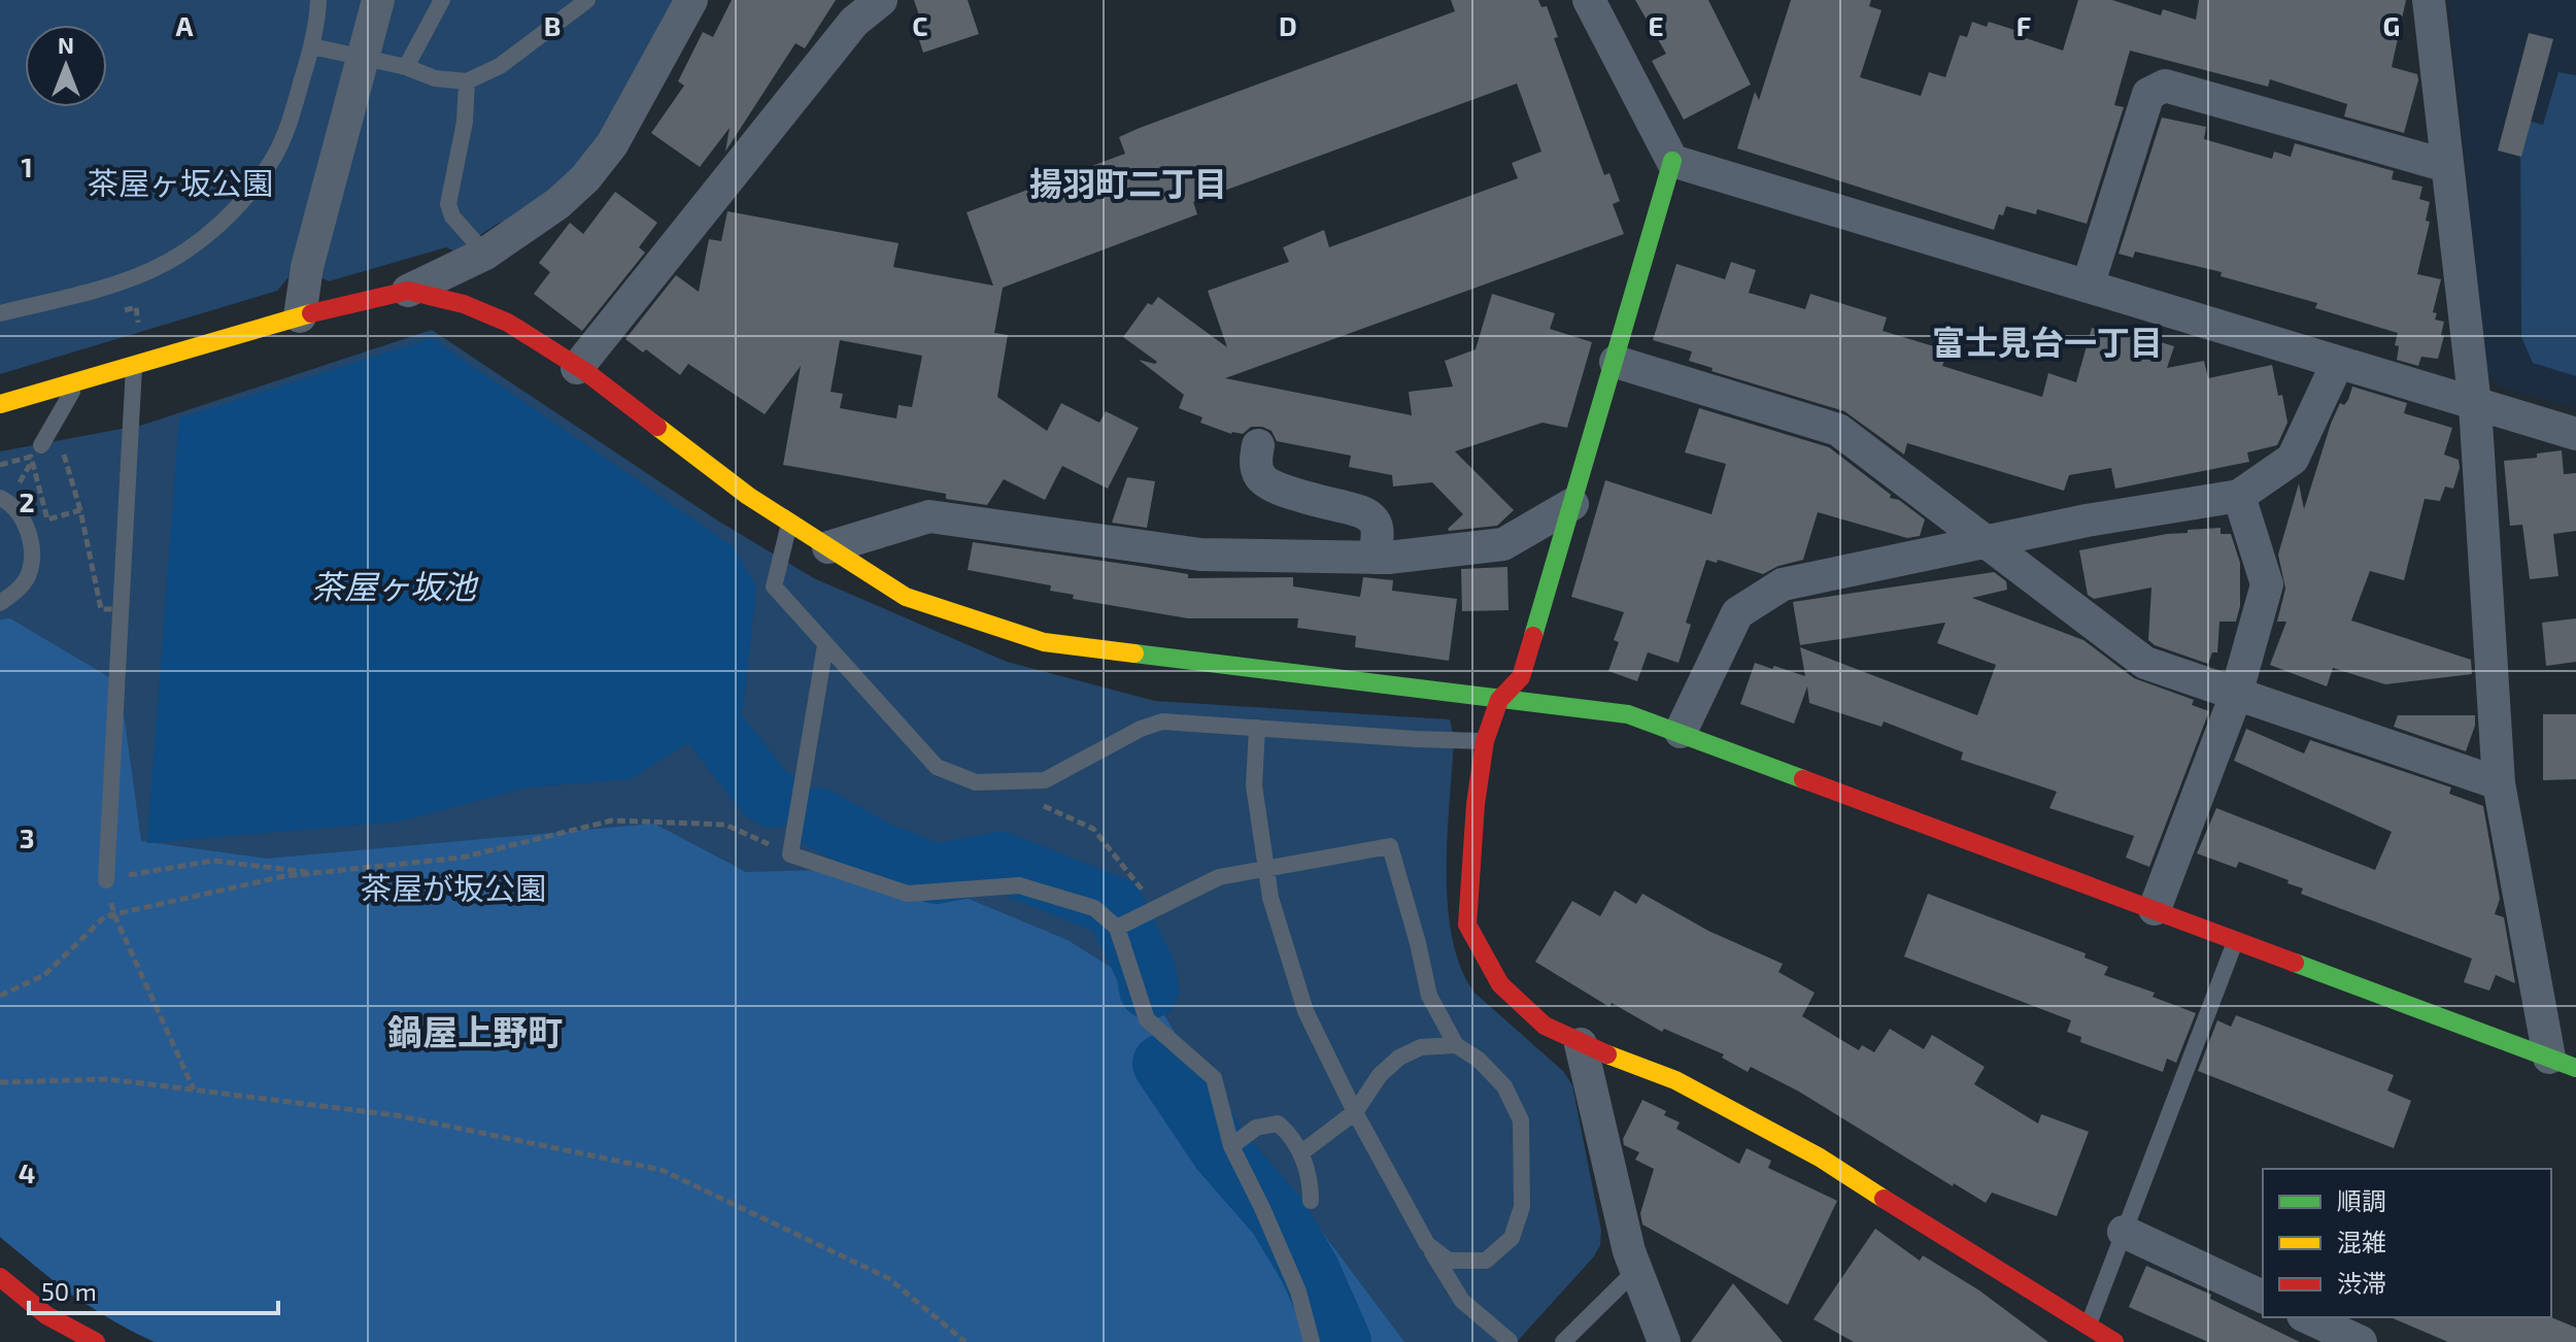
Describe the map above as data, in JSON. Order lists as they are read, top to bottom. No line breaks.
{"districts":["揚羽町二丁目","富士見台一丁目","鍋屋上野町"],"water":["茶屋ヶ坂池"],"parks":["茶屋ヶ坂公園","茶屋が坂公園"],"legend":["順調","混雑","渋滞"],"scale_bar":"50 m","north":"top","grid":{"columns":["A","B","C","D","E","F","G"],"rows":["1","2","3","4"]}}
